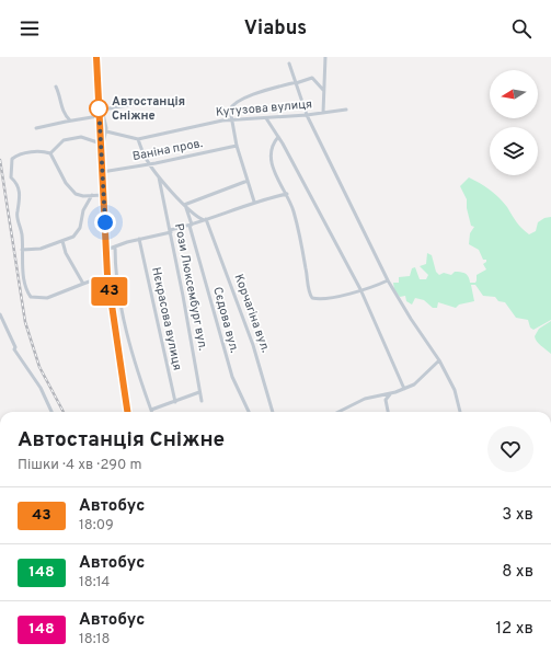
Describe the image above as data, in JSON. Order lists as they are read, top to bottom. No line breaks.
{"streets":{"street":["Кутузова вулиця","Ваніна пров.","Рози Люксембург вул.","Корчагіна вул.","Нєкрасова вулиця","Сєдова вул."]},"places":["Автостанція Сніжне"],"lines":["bus line 43"],"north":"left","page":{"header":"Viabus","on_map":"43","heading":["Автостанція Сніжне","Пішки · 4 хв · 290 m"],"list":[{"mark":"43","name":"Автобус","note":"18:09","value":"3 хв"},{"mark":"148","name":"Автобус","note":"18:14","value":"8 хв"},{"mark":"148","name":"Автобус","note":"18:18","value":"12 хв"}]}}
